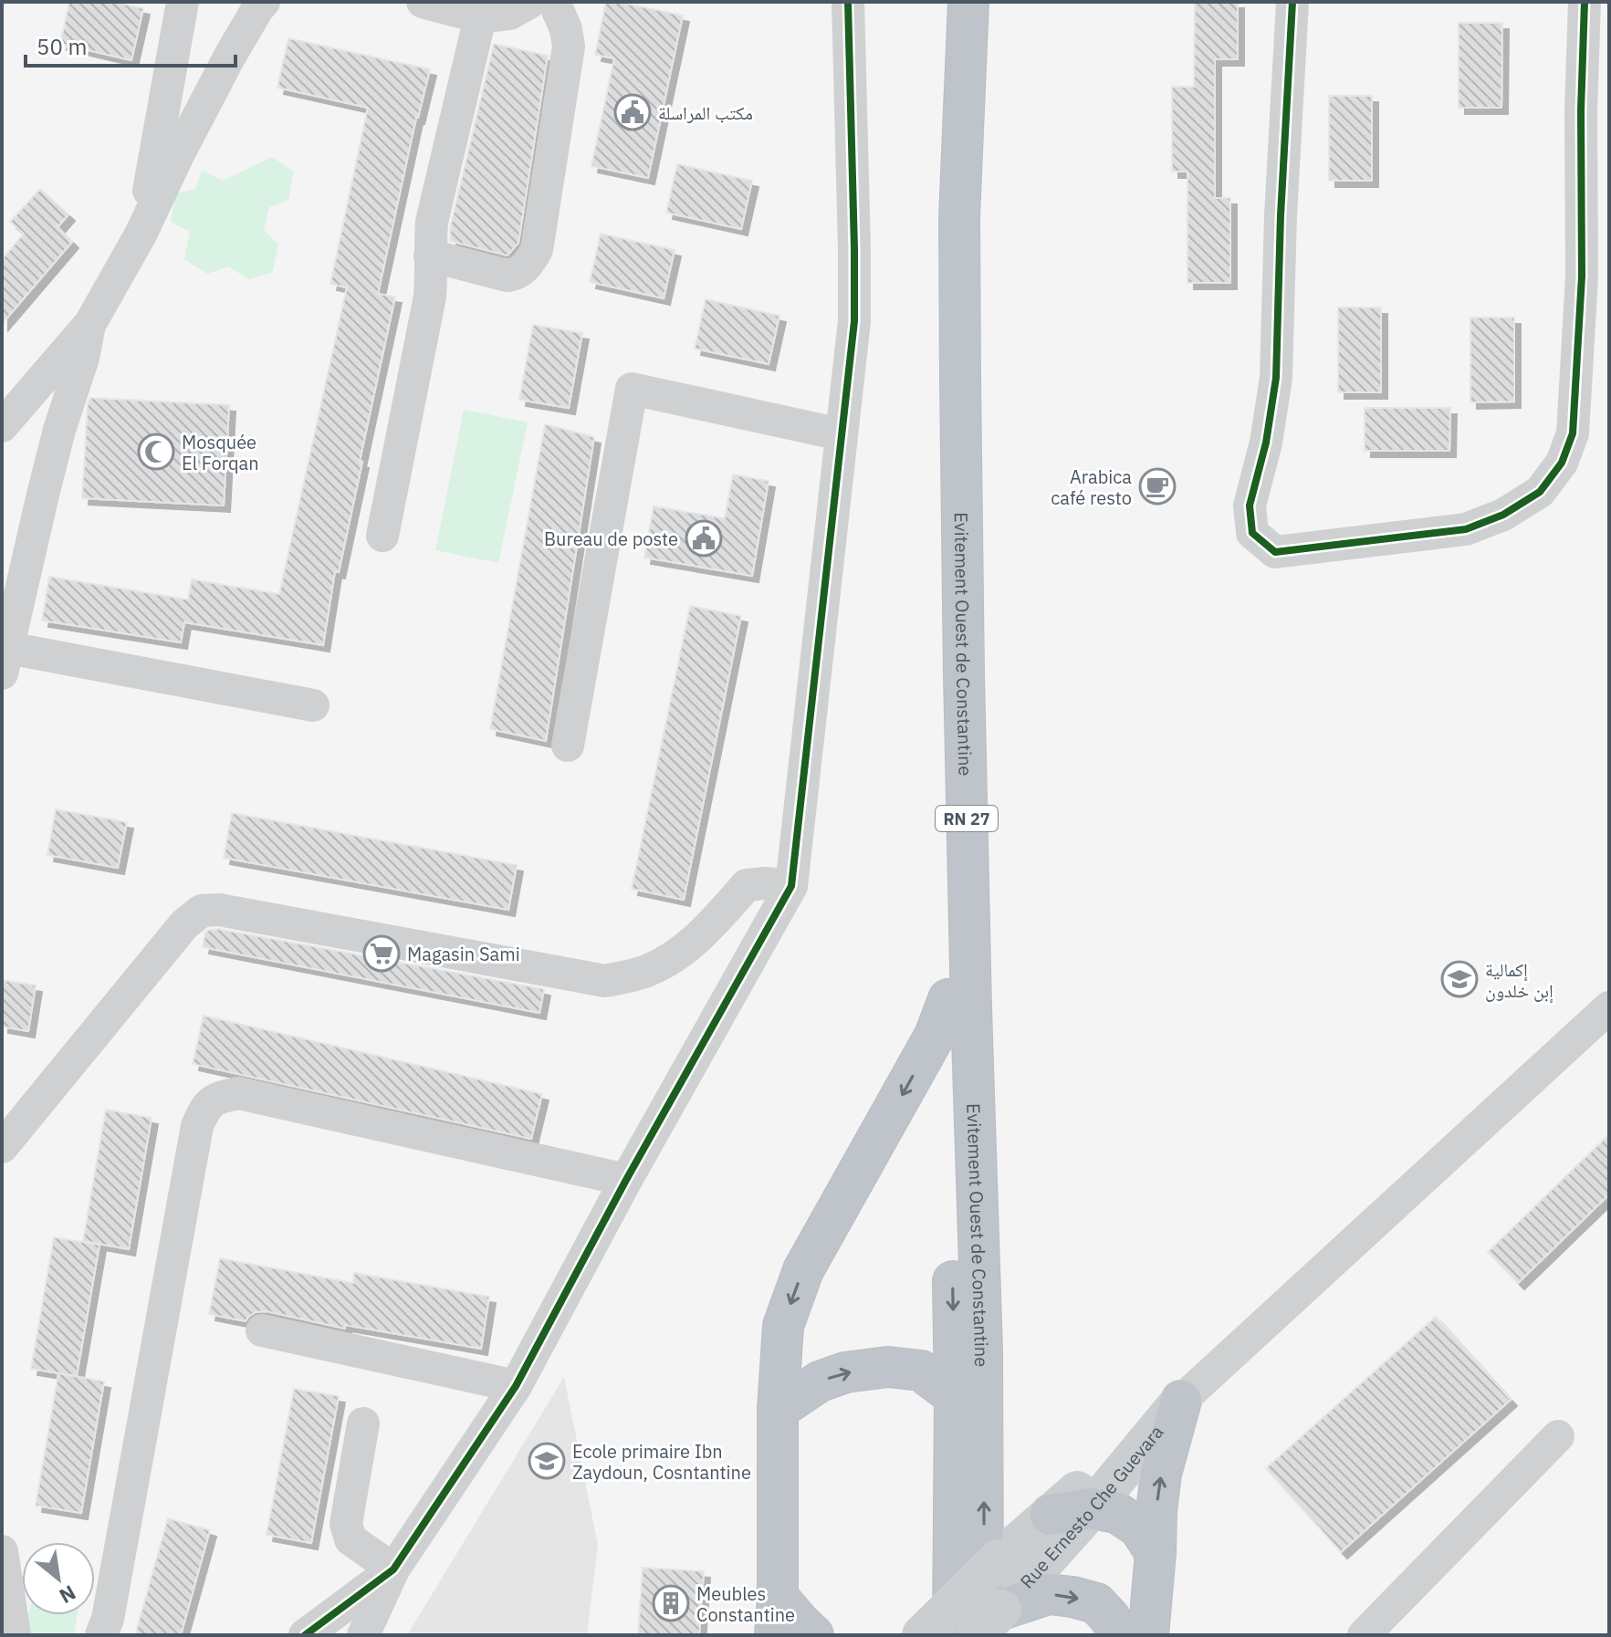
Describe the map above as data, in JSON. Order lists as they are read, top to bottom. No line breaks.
{"streets":{"highway":["Evitement Ouest de Constantine","RN 27"],"main road":["Rue Ernesto Che Guevara"]},"crossings":[["Evitement Ouest de Constantine","Rue Ernesto Che Guevara"]],"places":{"public building":["مكتب المراسلة","Bureau de poste"],"mosque":["Mosquée El Forqan"],"cafe":["Arabica café resto"],"supermarket":["Magasin Sami"],"school or university":["إكمالية إبن خلدون","Ecole primaire Ibn Zaydoun, Cosntantine"],"building":["Meubles Constantine"]},"scale_bar":"50 m","north":"bottom right"}
